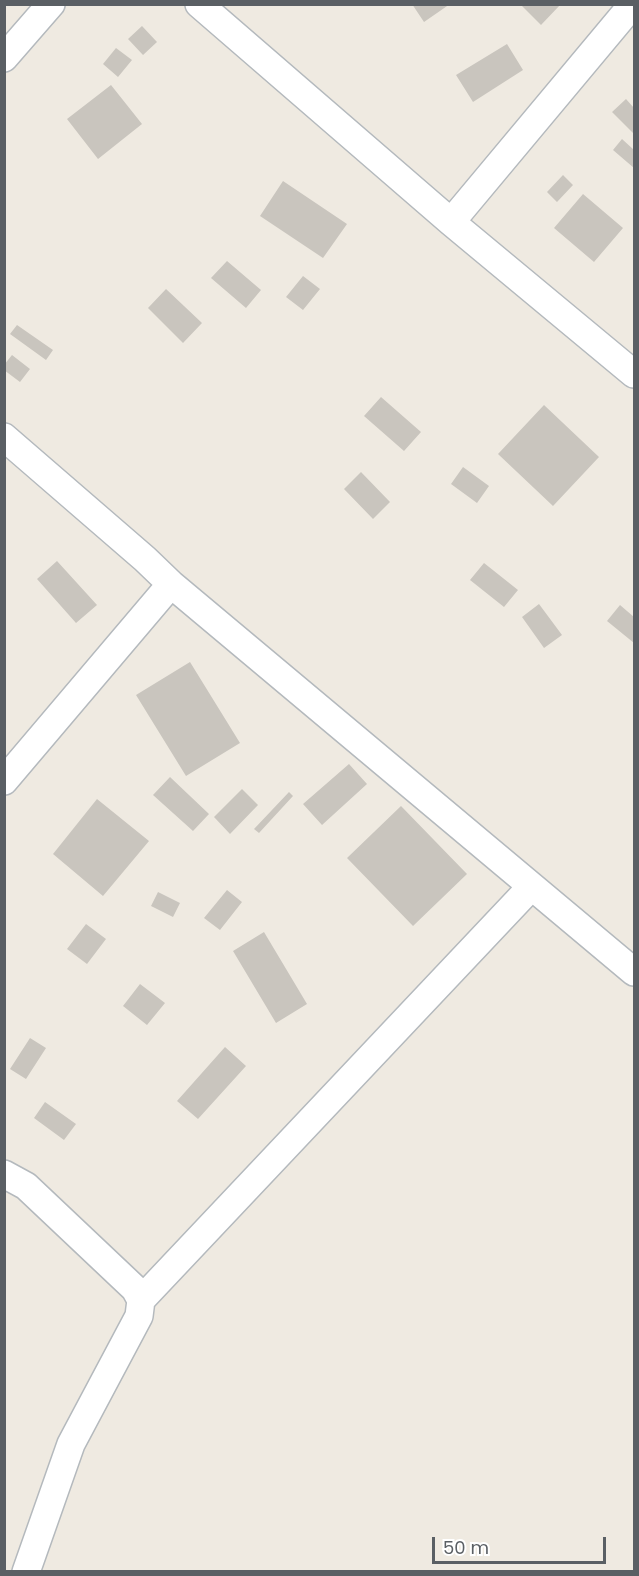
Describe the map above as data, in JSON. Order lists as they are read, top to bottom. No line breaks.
{"scale_bar":"50 m"}
